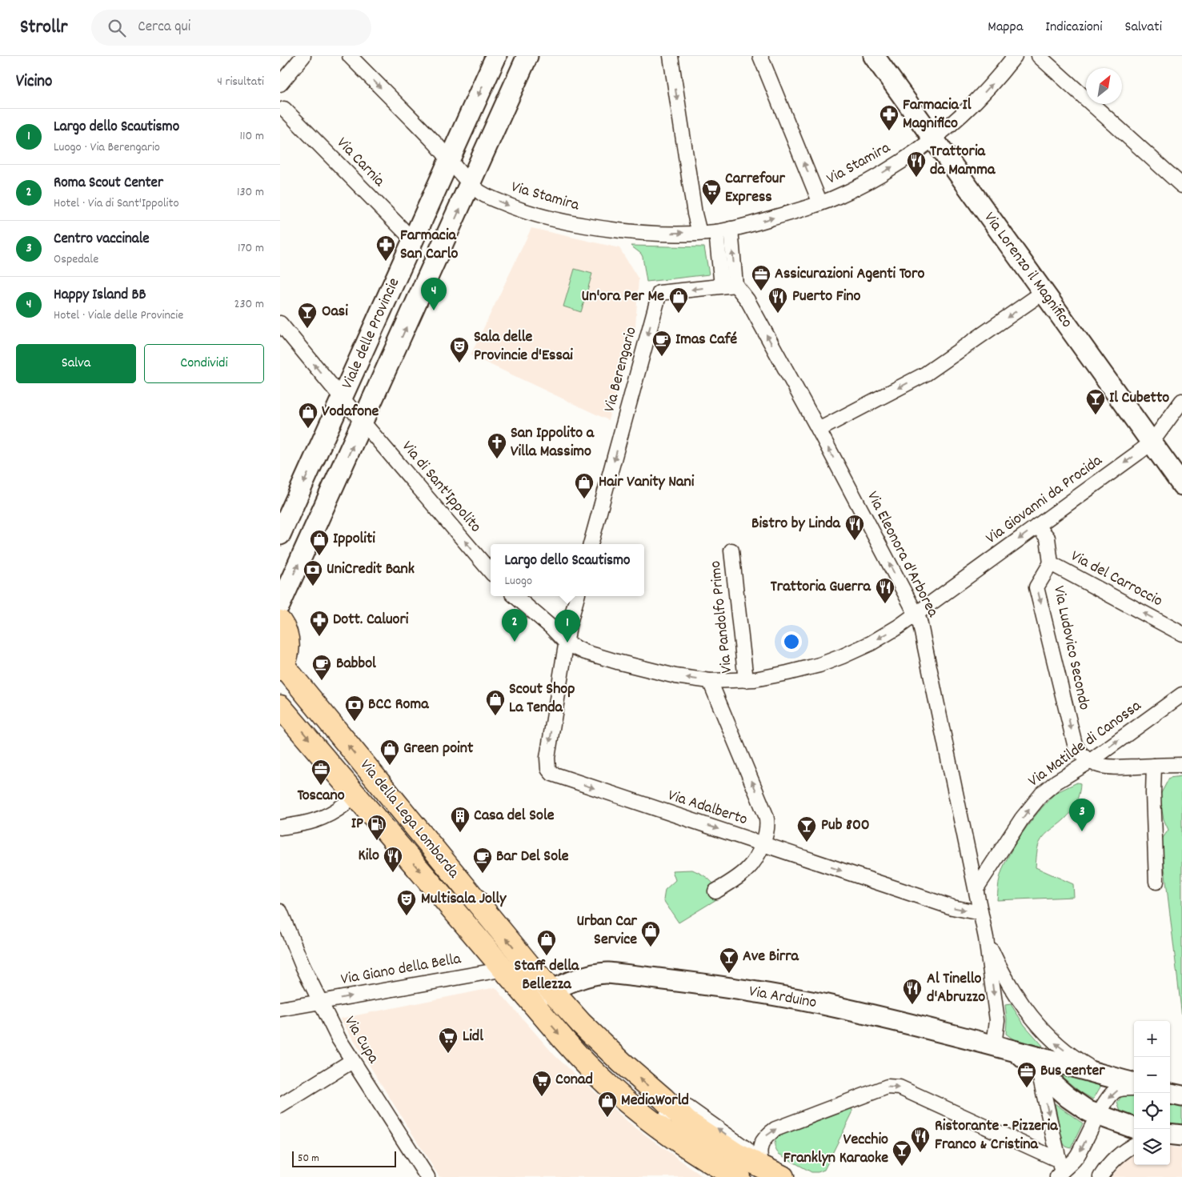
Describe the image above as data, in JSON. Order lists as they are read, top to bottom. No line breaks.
{"streets":{"main road":["Via della Lega Lombarda"],"street":["Via Carnia","Via Stamira","Via Lorenzo il Magnifico","Viale delle Provincie","Via Berengario","Via di Sant'Ippolito","Via Giovanni da Procida","Via Eleonora d'Arborea","Via del Carroccio","Via Pandolfo Primo","Via Ludovico Secondo","Via Matilde di Canossa","Via Adalberto","Via Giano della Bella","Via Arduino","Via Cupa"]},"crossings":[["Via Carnia","Viale delle Provincie"],["Via Stamira","Via Lorenzo il Magnifico"],["Via Stamira","Viale delle Provincie"],["Via Lorenzo il Magnifico","Via Giovanni da Procida"],["Viale delle Provincie","Via di Sant'Ippolito"],["Via Berengario","Via Eleonora d'Arborea"],["Via Giovanni da Procida","Via Eleonora d'Arborea"],["Via Giovanni da Procida","Via del Carroccio"],["Via Eleonora d'Arborea","Via Matilde di Canossa"],["Via Eleonora d'Arborea","Via Adalberto"],["Via del Carroccio","Via Ludovico Secondo"],["Via Ludovico Secondo","Via Matilde di Canossa"],["Via della Lega Lombarda","Via Giano della Bella"],["Via della Lega Lombarda","Via Arduino"],["Via Giano della Bella","Via Cupa"]],"one_way":["Via Stamira","Via Berengario","Via di Sant'Ippolito","Via Giovanni da Procida","Via Eleonora d'Arborea","Via del Carroccio","Via Ludovico Secondo","Via Matilde di Canossa","Via Adalberto","Via Giano della Bella"],"places":{"pharmacy":["Farmacia Il Magnifico","Farmacia San Carlo","Dott. Caluori"],"restaurant":["Trattoria da Mamma","Puerto Fino","Bistro by Linda","Trattoria Guerra","Kilo","Al Tinello d'Abruzzo","Ristorante - Pizzeria Franco & Cristina"],"supermarket":["Carrefour Express","Lidl","Conad"],"office":["Assicurazioni Agenti Toro","Toscano","Bus center"],"shop":["Un'ora Per Me","Vodafone","Hair Vanity Nani","Ippoliti","Scout Shop La Tenda","Green point","Urban Car Service","Staff della Bellezza","MediaWorld"],"bar":["Oasi","Il Cubetto","Pub 800","Ave Birra","Vecchio Franklyn Karaoke"],"cafe":["Imas Café","Babbol","Bar Del Sole"],"theatre":["Sala delle Provincie d'Essai","Multisala Jolly"],"church":["San Ippolito a Villa Massimo"],"bank":["UniCredit Bank","BCC Roma"],"building":["Casa del Sole"],"fuel station":["IP"]},"scale_bar":"50 m","north":"top right","page":{"header":"Strollr","search":"Cerca qui","nav":["Mappa","Indicazioni","Salvati"],"heading":["Vicino","4 risultati"],"list":[{"mark":"1","name":"Largo dello Scautismo","note":"Luogo · Via Berengario","value":"110 m"},{"mark":"2","name":"Roma Scout Center","note":"Hotel · Via di Sant'Ippolito","value":"130 m"},{"mark":"3","name":"Centro vaccinale","note":"Ospedale","value":"170 m"},{"mark":"4","name":"Happy Island BB","note":"Hotel · Viale delle Provincie","value":"230 m"}],"pins":["4","2","1","3"],"buttons":["Salva","Condividi"],"popup":["Largo dello Scautismo","Luogo"],"map_buttons":["+","−"],"scale":"50 m"}}
